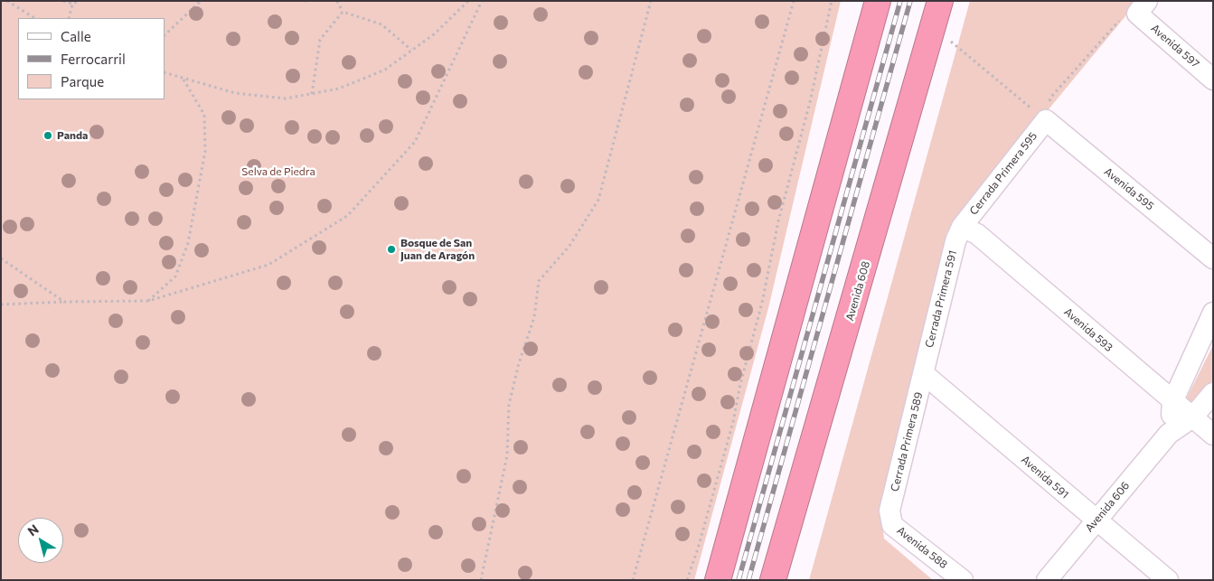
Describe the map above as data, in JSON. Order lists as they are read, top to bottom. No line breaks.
{"streets":{"highway":["Avenida 608"],"street":["Avenida 597","Cerrada Primera 595","Avenida 595","Cerrada Primera 591","Avenida 593","Cerrada Primera 589","Avenida 591","Avenida 606","Avenida 588"]},"crossings":[["Cerrada Primera 595","Avenida 595"],["Cerrada Primera 595","Cerrada Primera 591"],["Cerrada Primera 595","Avenida 593"],["Cerrada Primera 591","Avenida 593"],["Cerrada Primera 591","Cerrada Primera 589"],["Cerrada Primera 591","Avenida 591"],["Avenida 593","Avenida 606"],["Cerrada Primera 589","Avenida 591"],["Cerrada Primera 589","Avenida 588"],["Avenida 591","Avenida 606"]],"parks":["Selva de Piedra"],"places":["Panda","Bosque de San Juan de Aragón"],"legend":["Calle","Ferrocarril","Parque"],"north":"top left"}
